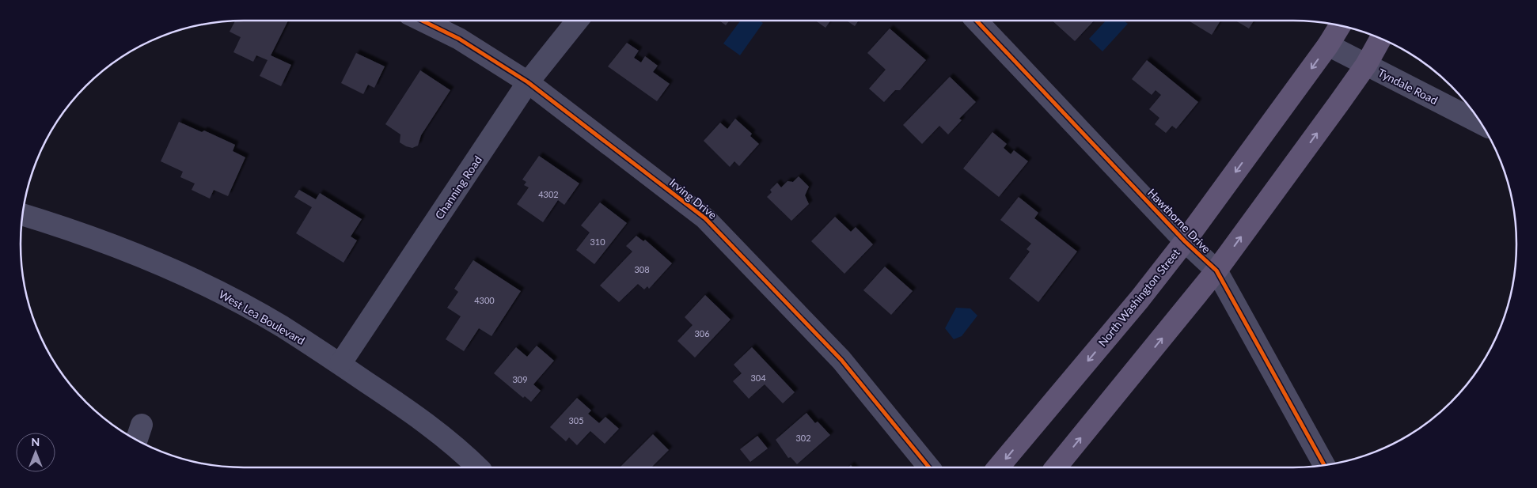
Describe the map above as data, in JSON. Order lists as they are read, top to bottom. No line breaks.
{"streets":{"main road":["North Washington Street"],"street":["Tyndale Road","Channing Road","Irving Drive","Hawthorne Drive","West Lea Boulevard"]},"crossings":[["Tyndale Road","North Washington Street"],["Channing Road","Irving Drive"],["Channing Road","West Lea Boulevard"],["Hawthorne Drive","North Washington Street"]],"house_numbers":["4302","310","308","4300","306","304","309","305","302"],"north":"top"}
